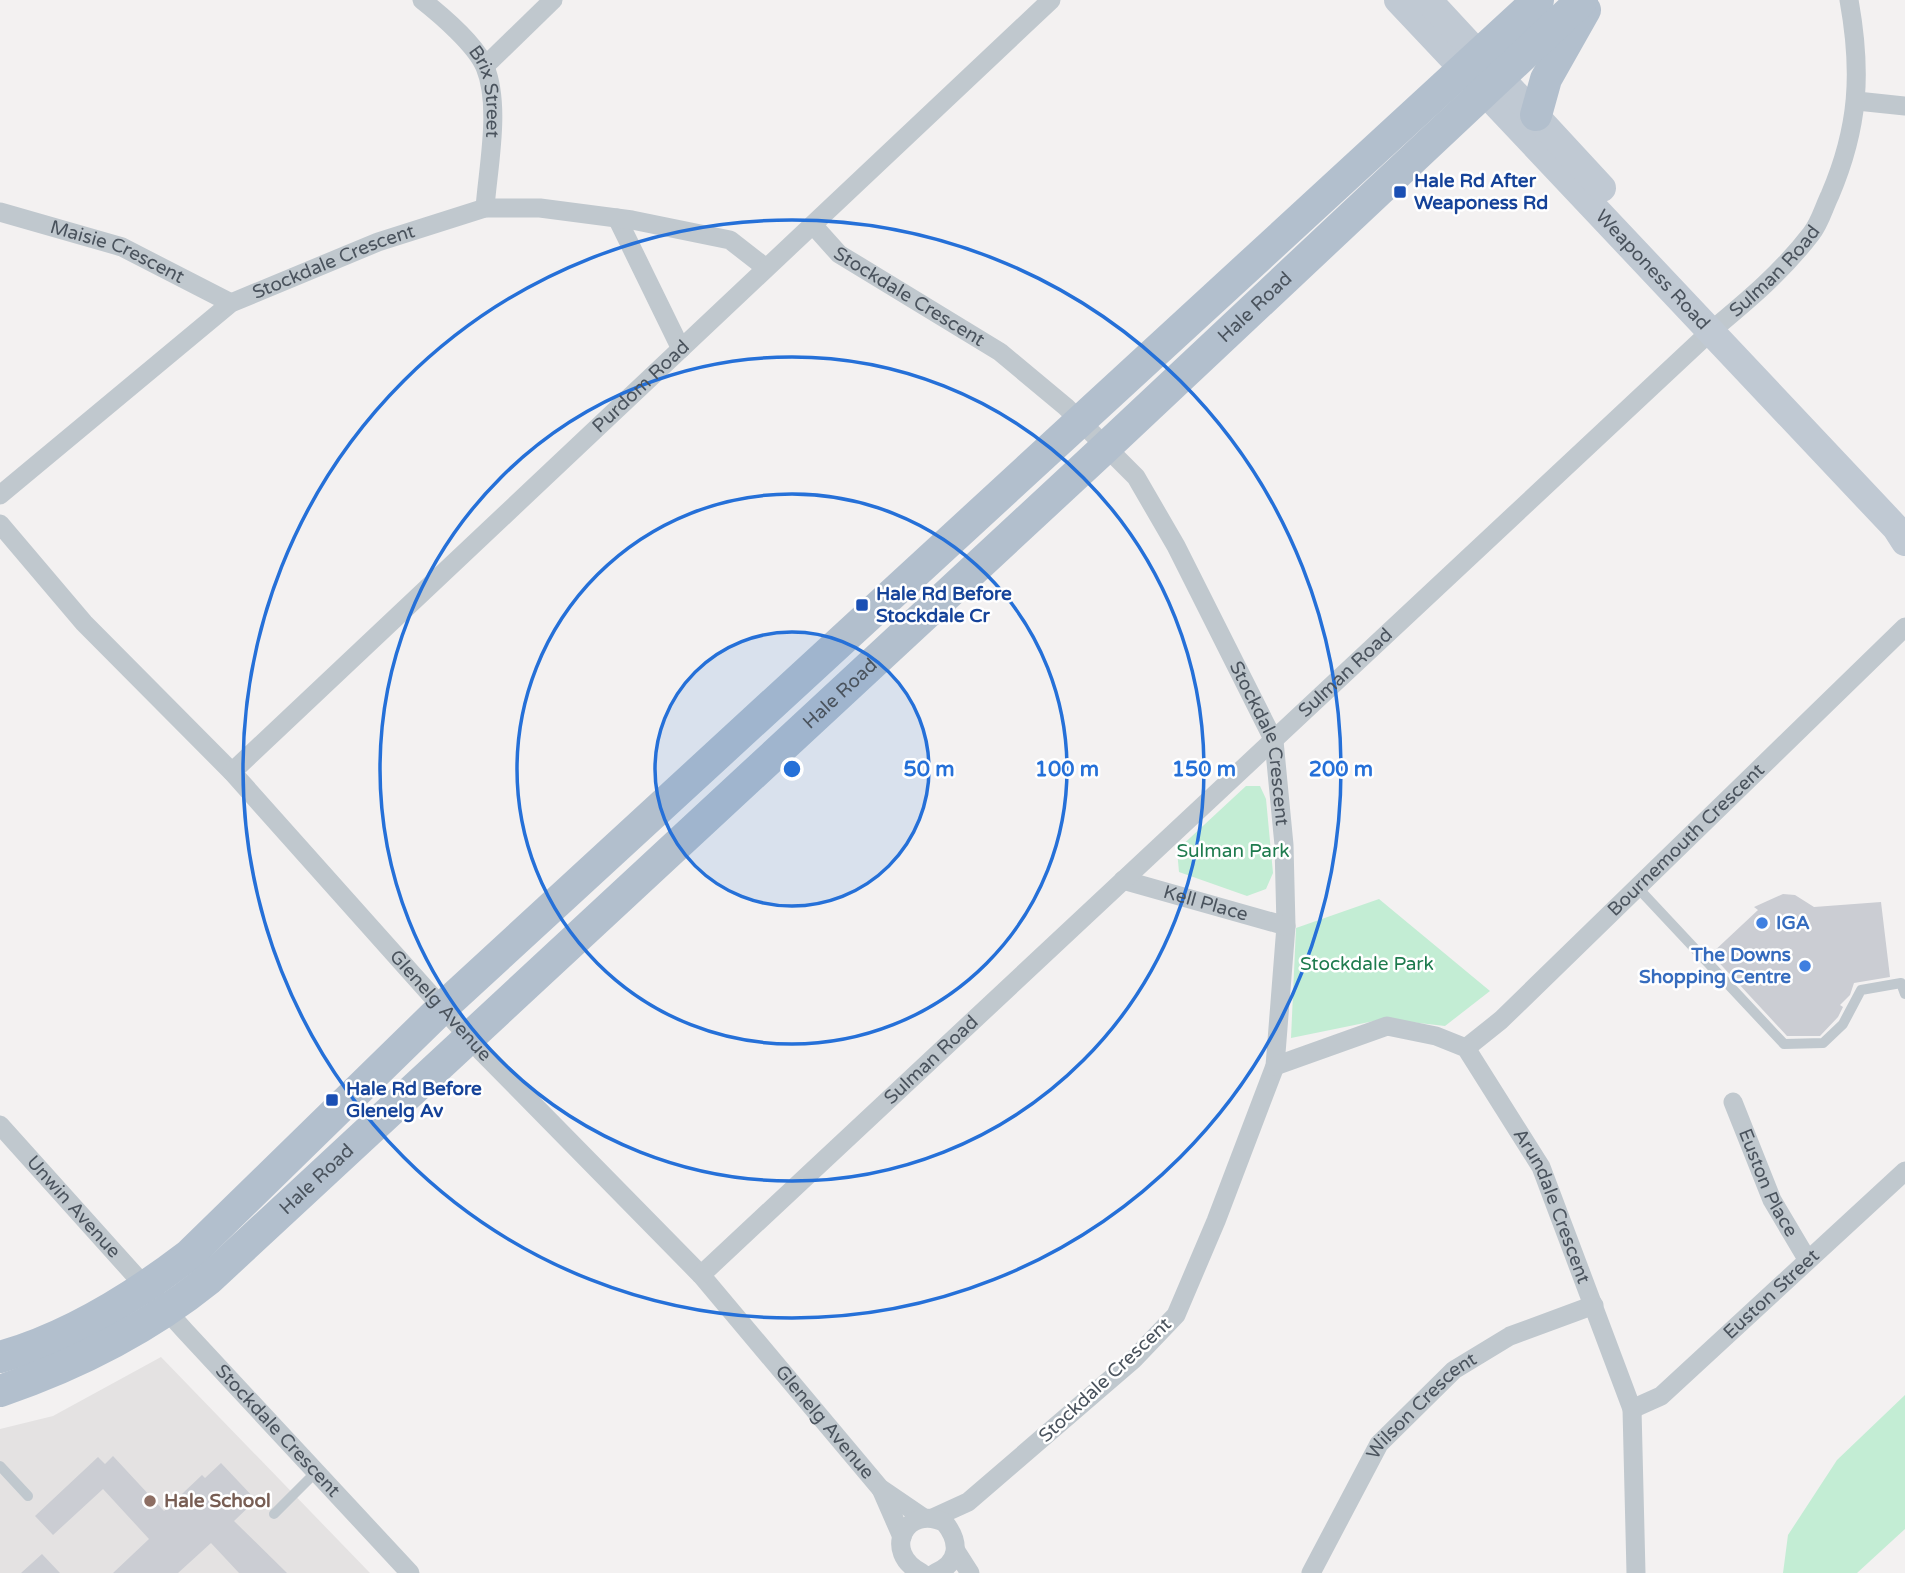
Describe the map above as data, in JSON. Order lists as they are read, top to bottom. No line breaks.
{"streets":{"main road":["Weaponess Road","Hale Road"],"street":["Brix Street","Maisie Crescent","Stockdale Crescent","Sulman Road","Purdom Road","Bournemouth Crescent","Kell Place","Glenelg Avenue","Euston Place","Unwin Avenue","Arundale Crescent","Euston Street","Wilson Crescent"]},"crossings":[["Brix Street","Stockdale Crescent"],["Maisie Crescent","Stockdale Crescent"],["Stockdale Crescent","Sulman Road"],["Stockdale Crescent","Hale Road"],["Stockdale Crescent","Purdom Road"],["Stockdale Crescent","Kell Place"],["Stockdale Crescent","Glenelg Avenue"],["Stockdale Crescent","Unwin Avenue"],["Sulman Road","Weaponess Road"],["Sulman Road","Kell Place"],["Sulman Road","Glenelg Avenue"],["Weaponess Road","Hale Road"],["Hale Road","Glenelg Avenue"],["Hale Road","Unwin Avenue"],["Purdom Road","Glenelg Avenue"],["Bournemouth Crescent","Arundale Crescent"],["Euston Place","Euston Street"],["Arundale Crescent","Euston Street"],["Arundale Crescent","Wilson Crescent"]],"parks":["Sulman Park","Stockdale Park"],"places":{"transit":["Hale Rd After Weaponess Rd","Hale Rd Before Stockdale Cr","Hale Rd Before Glenelg Av"],"other":["IGA","The Downs Shopping Centre","Hale School"]},"rings":["50 m","100 m","150 m","200 m"]}
